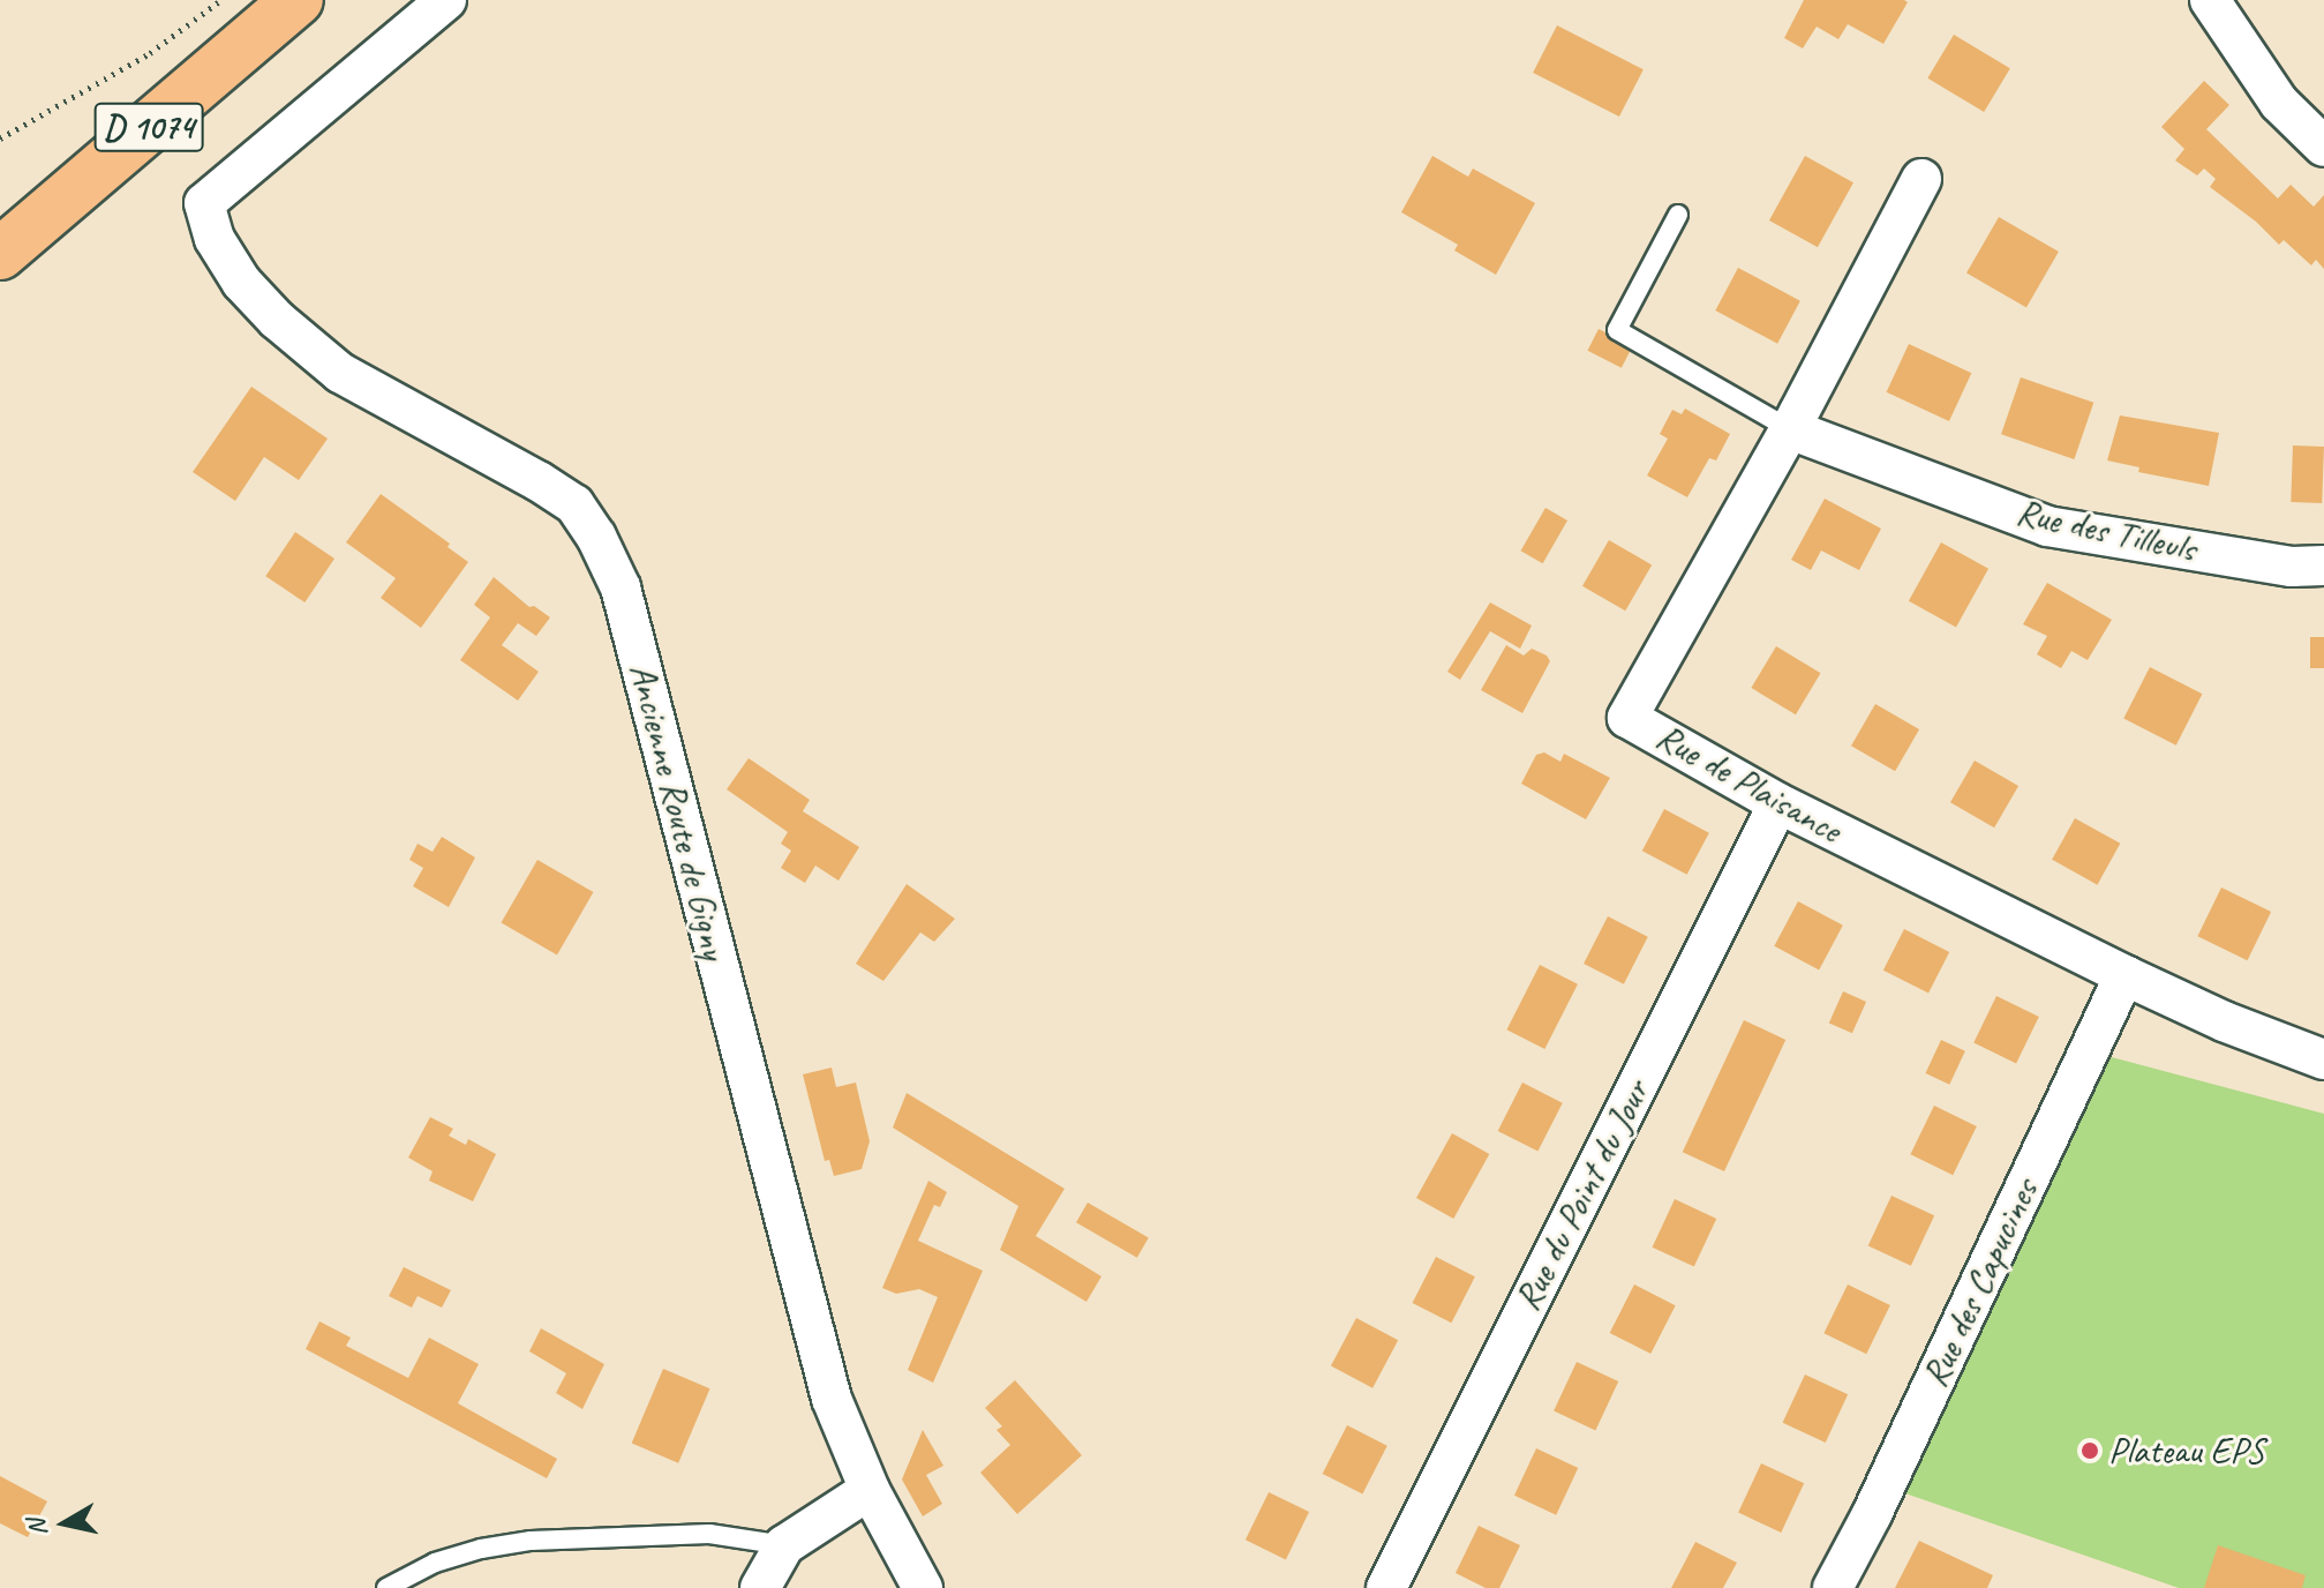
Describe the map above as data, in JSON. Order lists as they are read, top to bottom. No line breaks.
{"streets":{"main road":["D 1074"],"street":["Rue des Tilleuls","Rue de Plaisance","Ancienne Route de Gigny","Rue du Point du Jour","Rue des Capucines"]},"crossings":[["Rue des Tilleuls","Rue de Plaisance"],["Rue de Plaisance","Rue du Point du Jour"],["Rue de Plaisance","Rue des Capucines"]],"places":["Plateau EPS"],"north":"left"}
